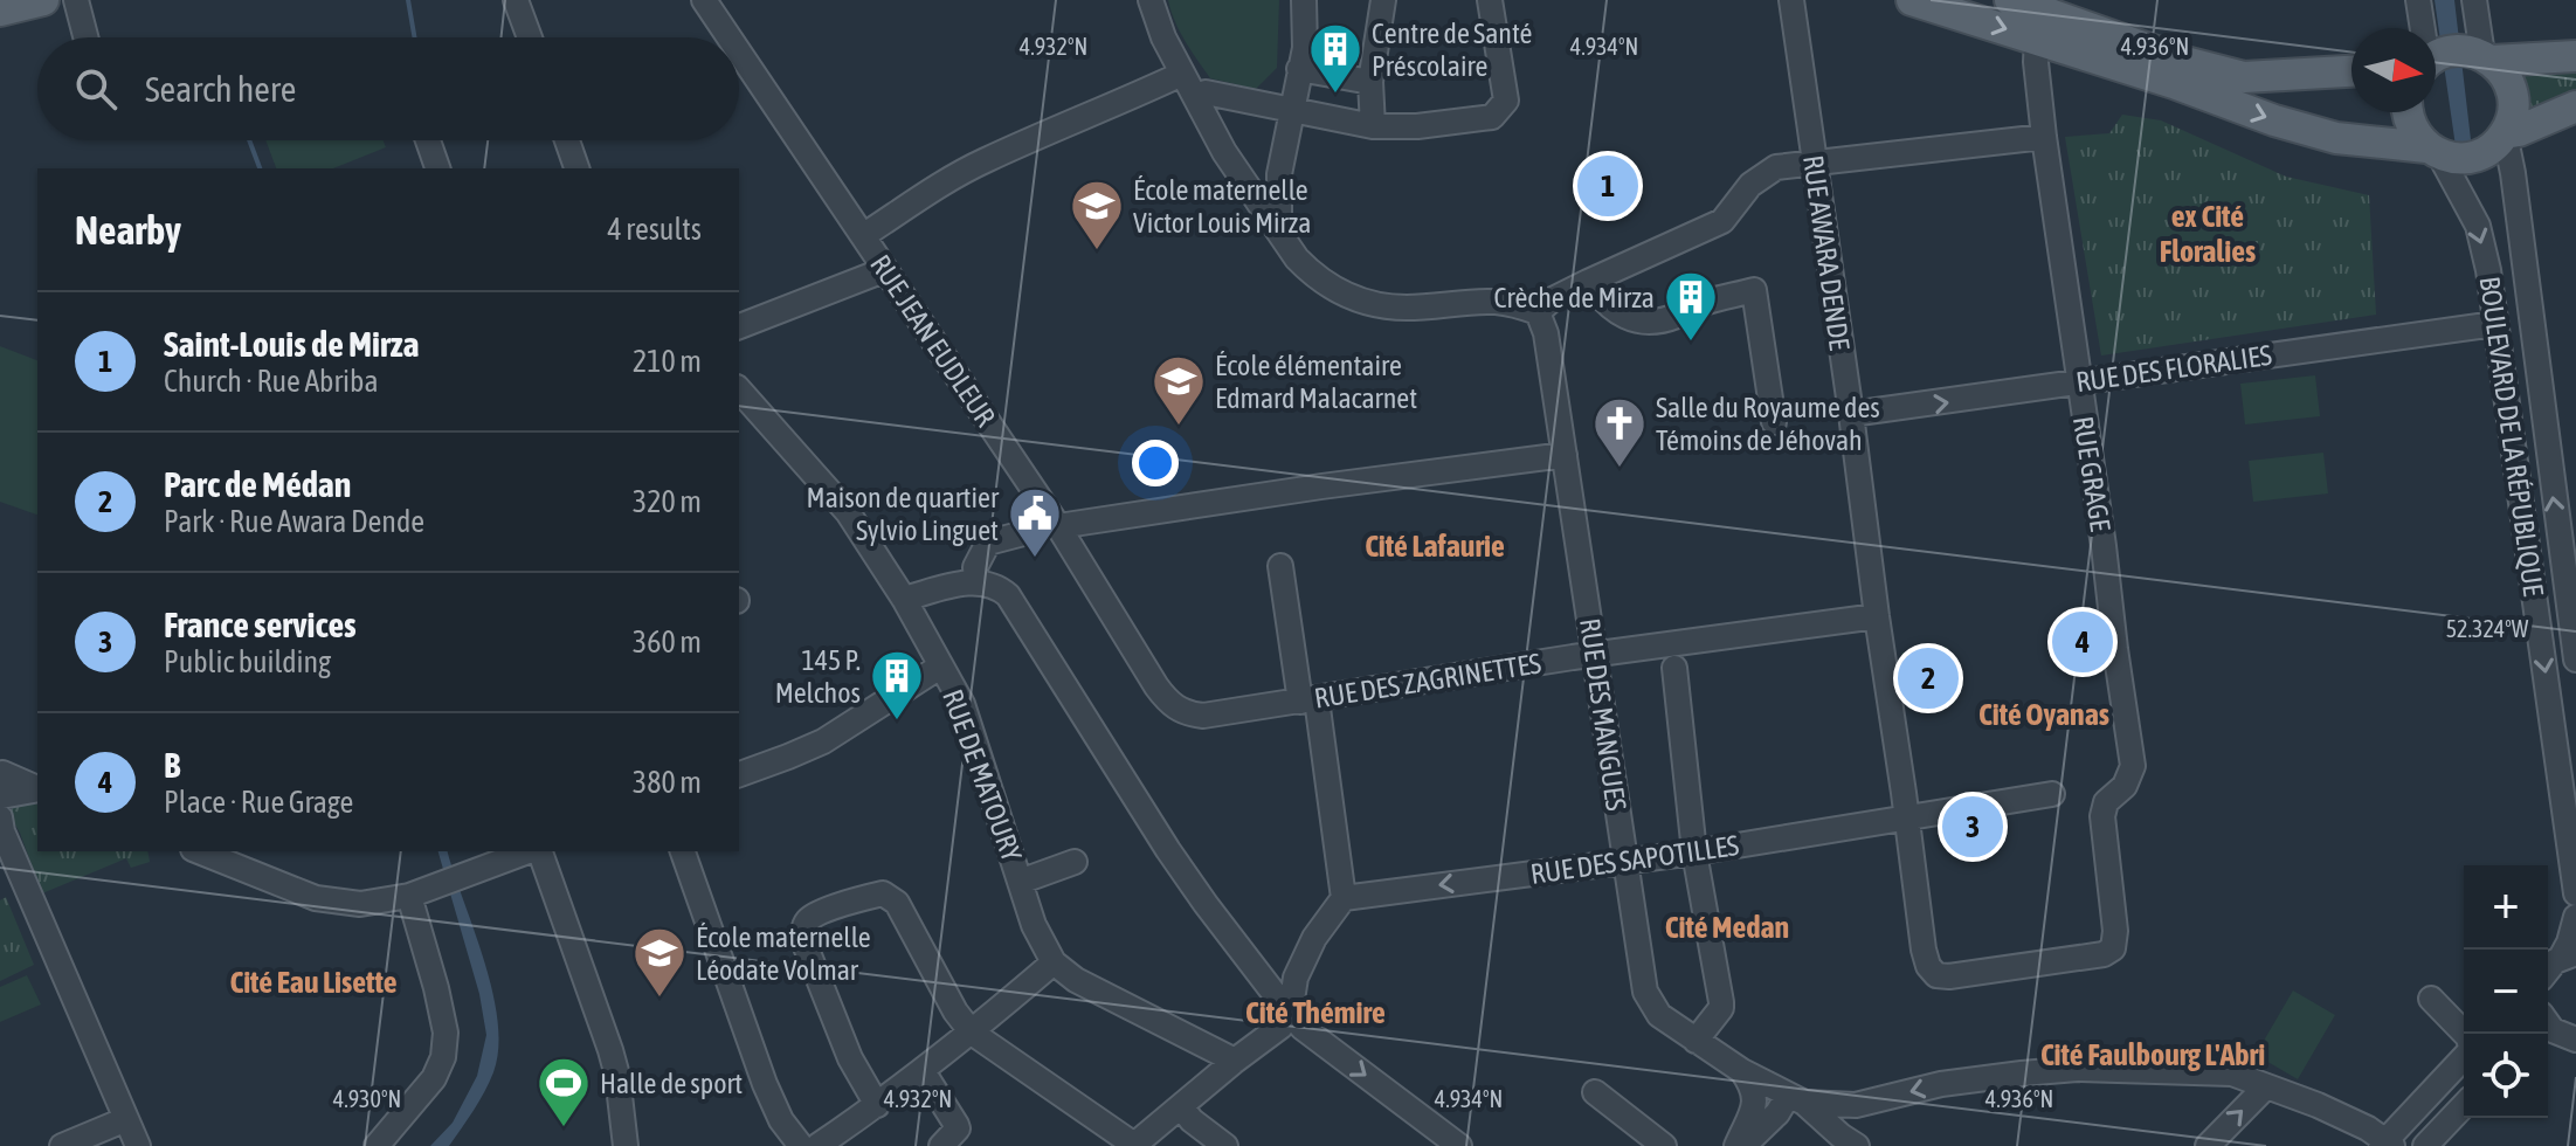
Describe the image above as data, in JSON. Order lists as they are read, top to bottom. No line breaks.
{"streets":{"street":["RUE AWARA DENDE","RUE JEAN EUDLEUR","RUE DES FLORALIES","BOULEVARD DE LA RÉPUBLIQUE","RUE GRAGE","RUE DES ZAGRINETTES","RUE DES MANGUES","RUE DE MATOURY","RUE DES SAPOTILLES"]},"crossings":[["RUE AWARA DENDE","RUE DES FLORALIES"],["RUE AWARA DENDE","RUE GRAGE"],["RUE AWARA DENDE","RUE DES ZAGRINETTES"],["RUE AWARA DENDE","RUE DES SAPOTILLES"],["RUE JEAN EUDLEUR","RUE DES ZAGRINETTES"],["RUE DES FLORALIES","BOULEVARD DE LA RÉPUBLIQUE"],["RUE DES FLORALIES","RUE GRAGE"],["RUE DES ZAGRINETTES","RUE DES MANGUES"],["RUE DES MANGUES","RUE DES SAPOTILLES"]],"one_way":["RUE DES FLORALIES","RUE DES SAPOTILLES"],"districts":["ex Cité Floralies","Cité Lafaurie","Cité Oyanas","Cité Medan","Cité Eau Lisette","Cité Thémire","Cité Faulbourg L'Abri"],"places":{"building":["Centre de Santé Préscolaire","Crèche de Mirza","145 P. Melchos"],"school or university":["École maternelle Victor Louis Mirza","École élémentaire Edmard Malacarnet","École maternelle Léodate Volmar"],"church":["Salle du Royaume des Témoins de Jéhovah"],"public building":["Maison de quartier Sylvio Linguet"],"sports":["Halle de sport"]},"north":"right","page":{"search":"Search here","pins":["1","4","2","3"],"heading":["Nearby","4 results"],"list":[{"mark":"1","name":"Saint-Louis de Mirza","note":"Church · Rue Abriba","value":"210 m"},{"mark":"2","name":"Parc de Médan","note":"Park · Rue Awara Dende","value":"320 m"},{"mark":"3","name":"France services","note":"Public building","value":"360 m"},{"mark":"4","name":"B","note":"Place · Rue Grage","value":"380 m"}],"map_buttons":["+","−"]},"coordinates":["4.932°N","4.934°N","4.936°N","52.324°W","4.930°N"]}
